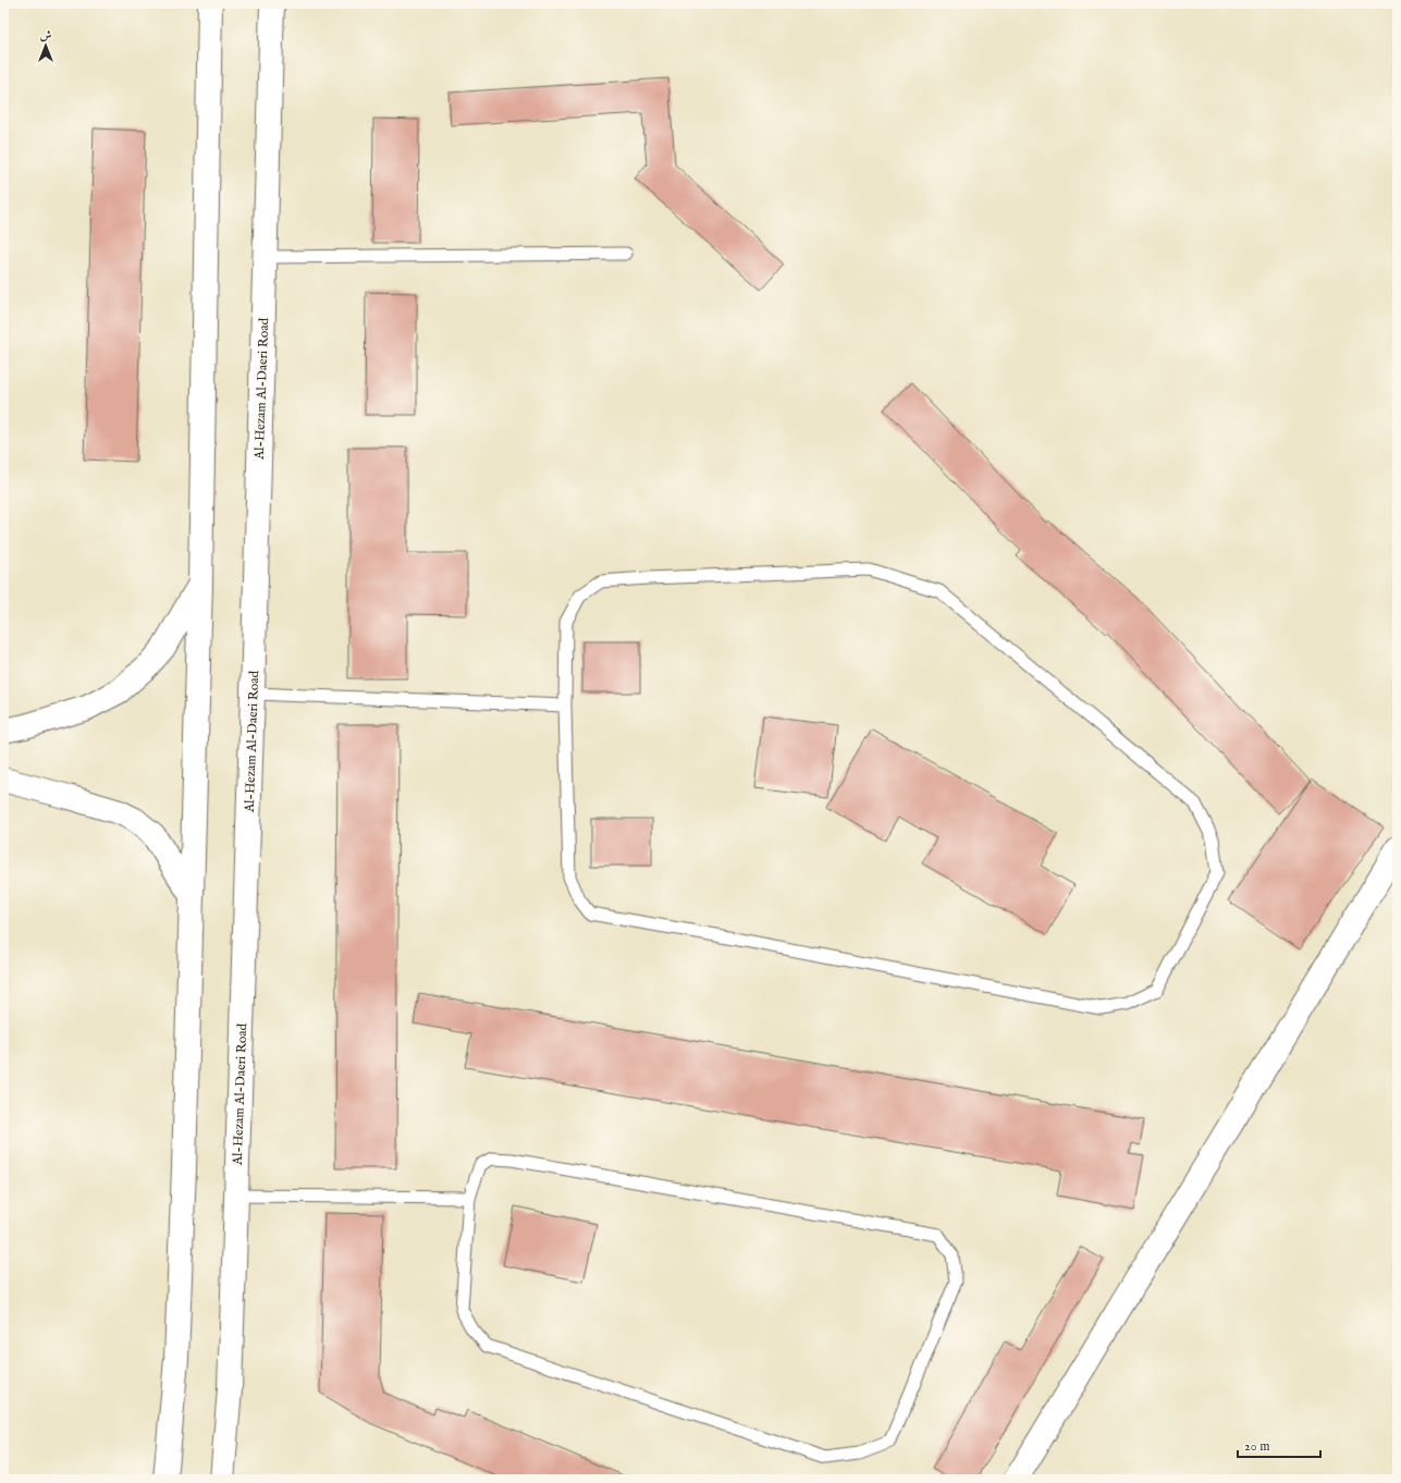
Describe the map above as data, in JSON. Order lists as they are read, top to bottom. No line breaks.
{"streets":{"main road":["Al-Hezam Al-Daeri Road"]},"scale_bar":"20 m","north":"top"}
